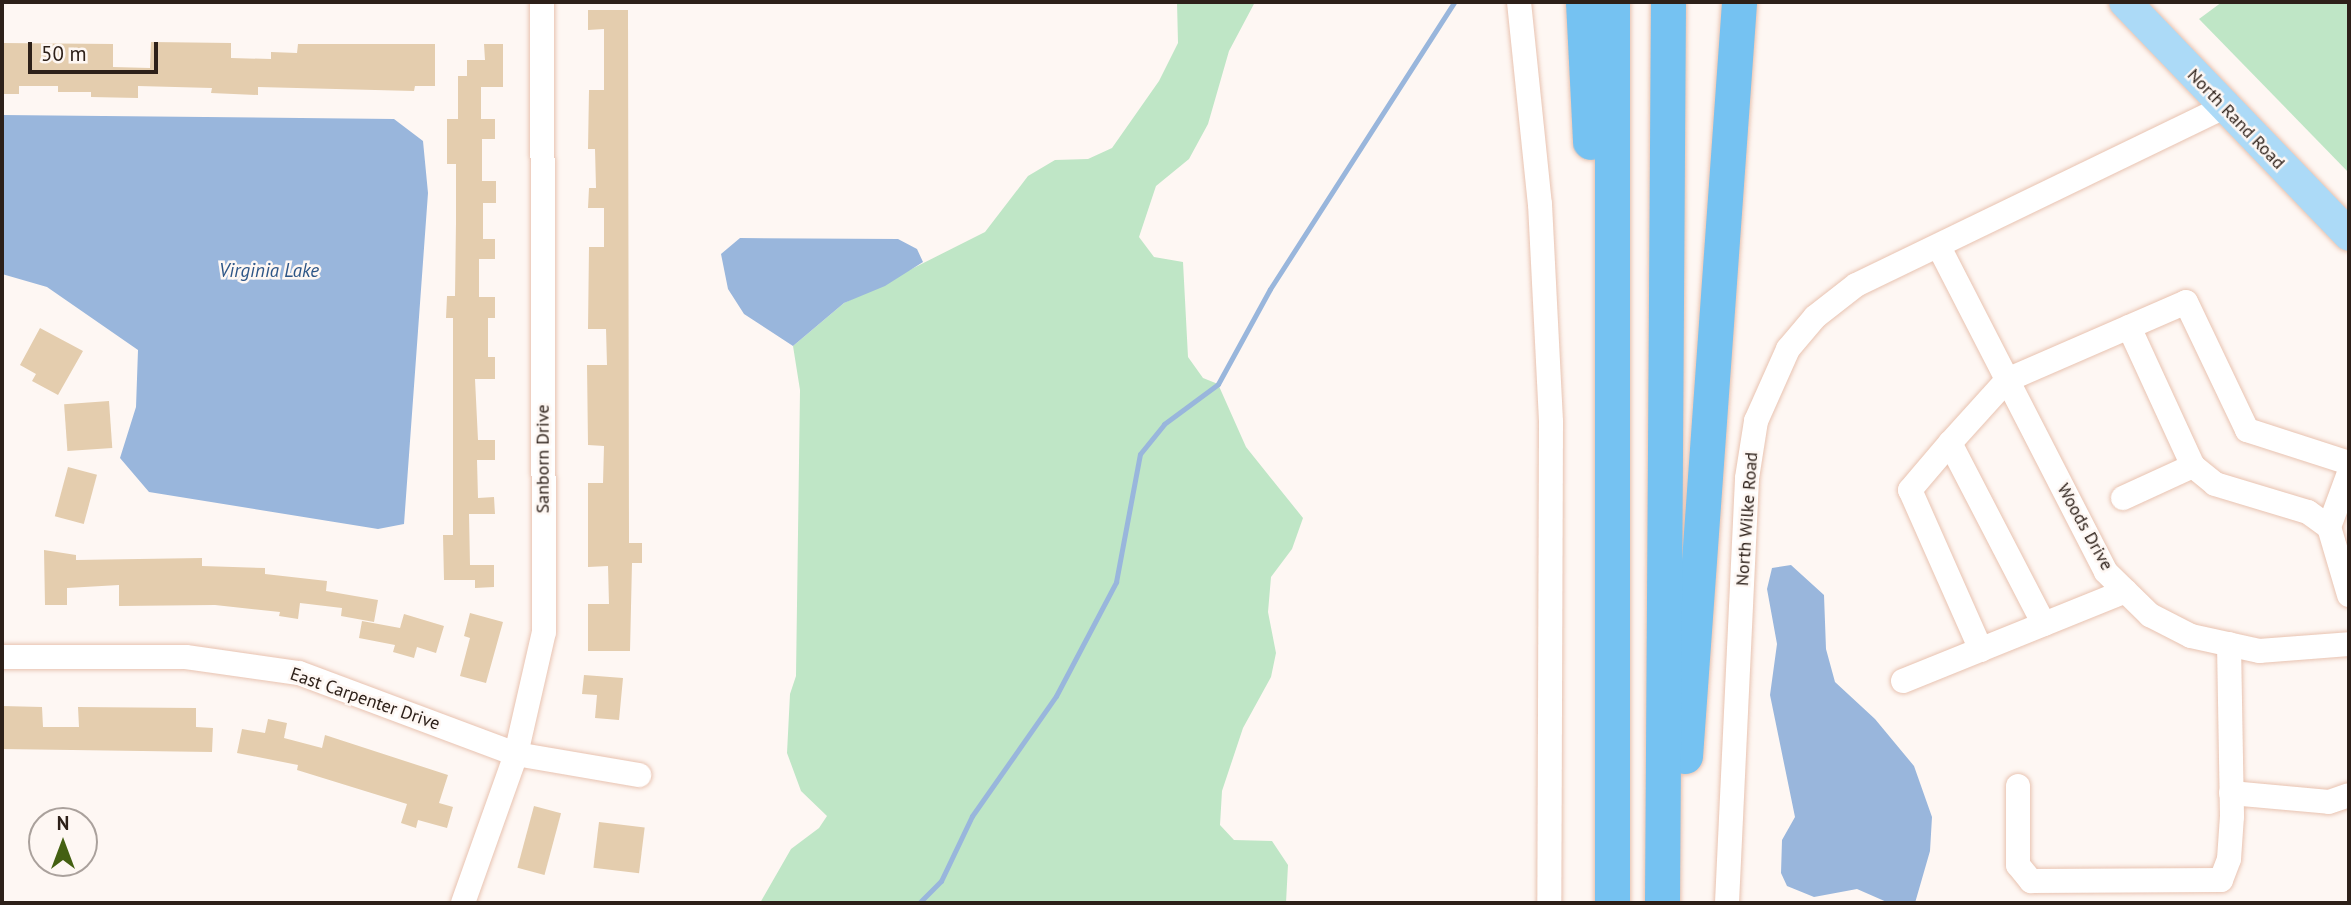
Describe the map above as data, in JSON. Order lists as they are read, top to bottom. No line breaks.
{"streets":{"main road":["North Rand Road"],"street":["Sanborn Drive","North Wilke Road","Woods Drive","East Carpenter Drive"]},"crossings":[["North Rand Road","North Wilke Road"],["Sanborn Drive","East Carpenter Drive"],["North Wilke Road","Woods Drive"]],"water":["Virginia Lake"],"scale_bar":"50 m","north":"top"}
